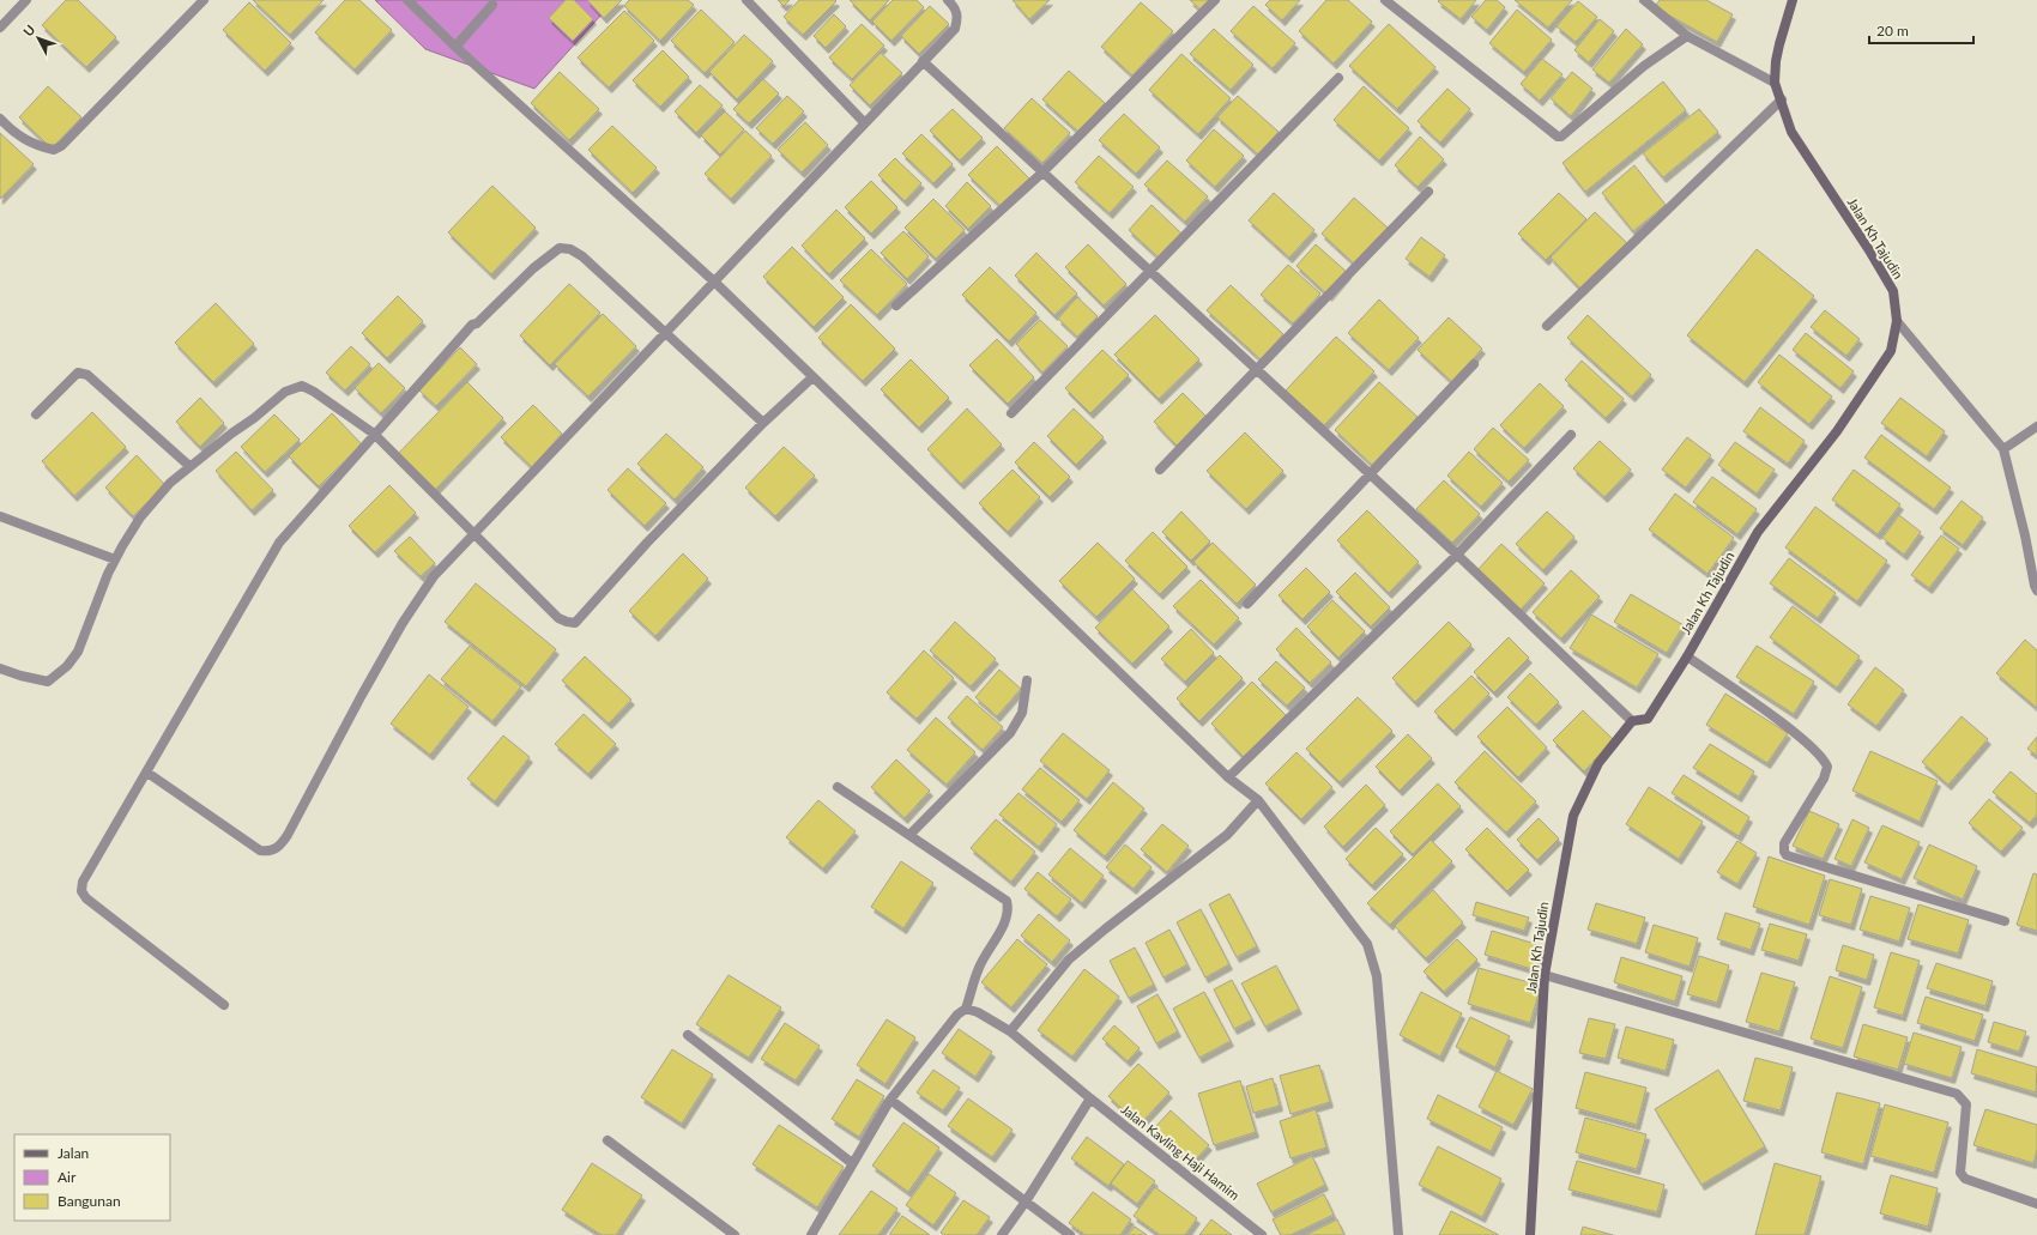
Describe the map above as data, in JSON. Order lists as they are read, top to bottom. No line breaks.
{"streets":{"street":["Jalan Kh Tajudin","Jalan Kavling Haji Hamim"]},"legend":["Jalan","Air","Bangunan"],"scale_bar":"20 m","north":"top left"}
